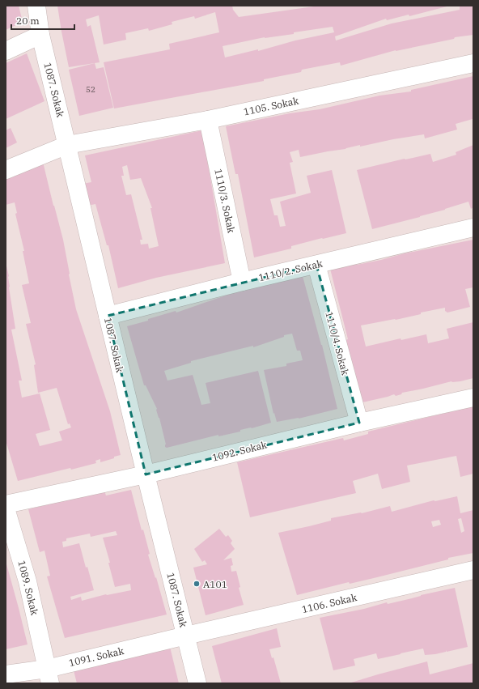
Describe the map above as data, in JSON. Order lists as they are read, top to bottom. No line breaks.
{"streets":{"street":["1087. Sokak","1105. Sokak","1110/3. Sokak","1110/2. Sokak","1110/4. Sokak","1092. Sokak","1089. Sokak","1106. Sokak","1091. Sokak"]},"crossings":[["1087. Sokak","1105. Sokak"],["1087. Sokak","1110/2. Sokak"],["1087. Sokak","1092. Sokak"],["1087. Sokak","1106. Sokak"],["1087. Sokak","1091. Sokak"],["1105. Sokak","1110/3. Sokak"],["1110/3. Sokak","1110/2. Sokak"],["1110/2. Sokak","1110/4. Sokak"],["1110/4. Sokak","1092. Sokak"],["1089. Sokak","1091. Sokak"],["1106. Sokak","1091. Sokak"]],"places":["A101"],"house_numbers":["52"],"scale_bar":"20 m"}
